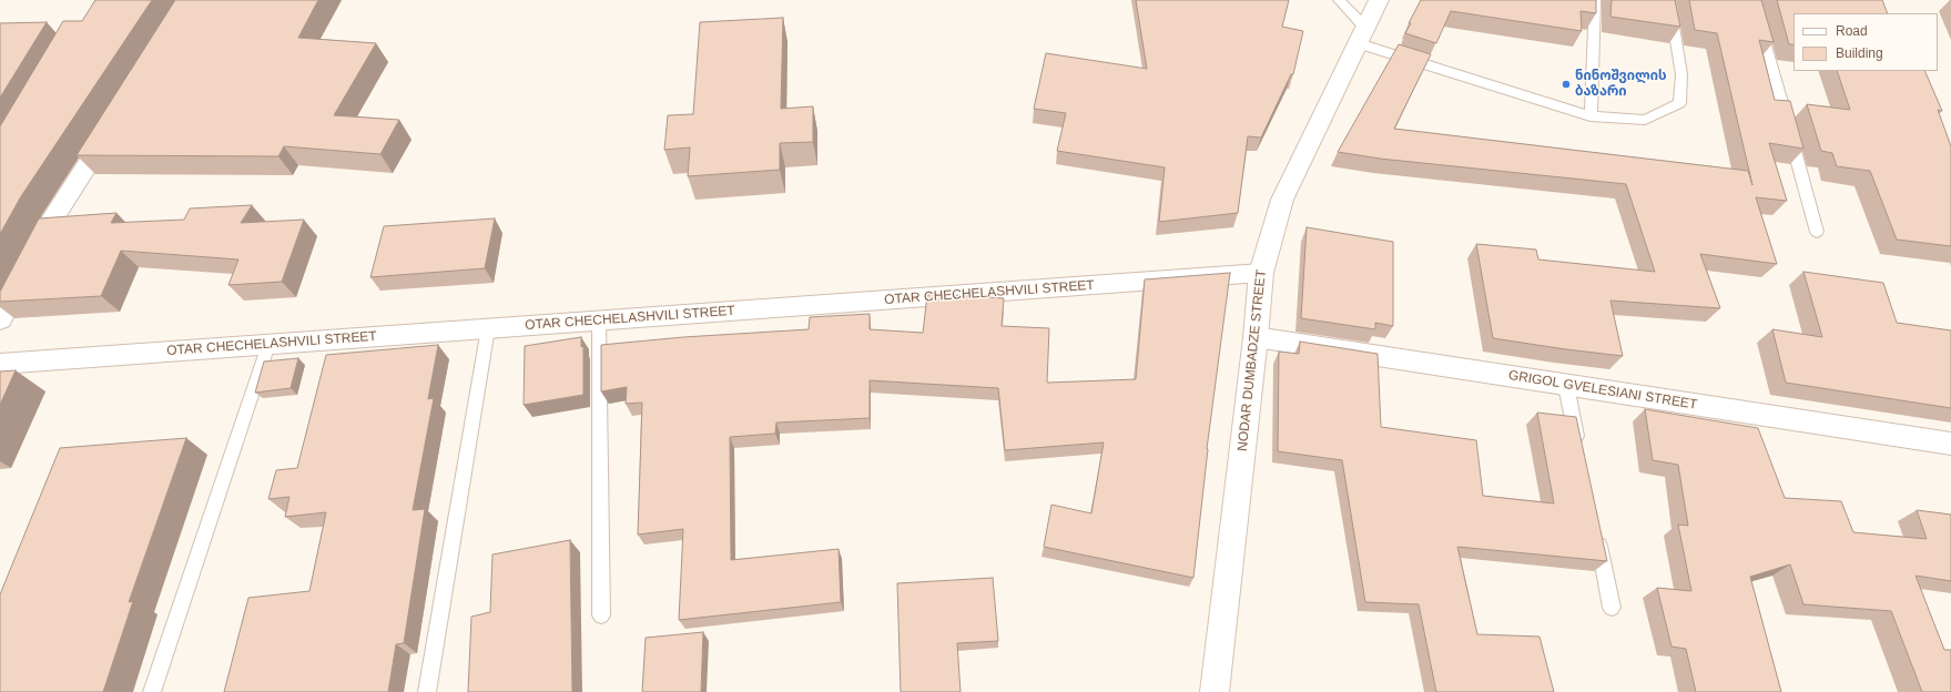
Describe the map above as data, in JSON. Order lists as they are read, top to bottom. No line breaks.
{"streets":{"street":["OTAR CHECHELASHVILI STREET","NODAR DUMBADZE STREET","GRIGOL GVELESIANI STREET"]},"crossings":[["OTAR CHECHELASHVILI STREET","NODAR DUMBADZE STREET"],["NODAR DUMBADZE STREET","GRIGOL GVELESIANI STREET"]],"places":["ნინოშვილის ბაზარი"],"legend":["Road","Building"]}
